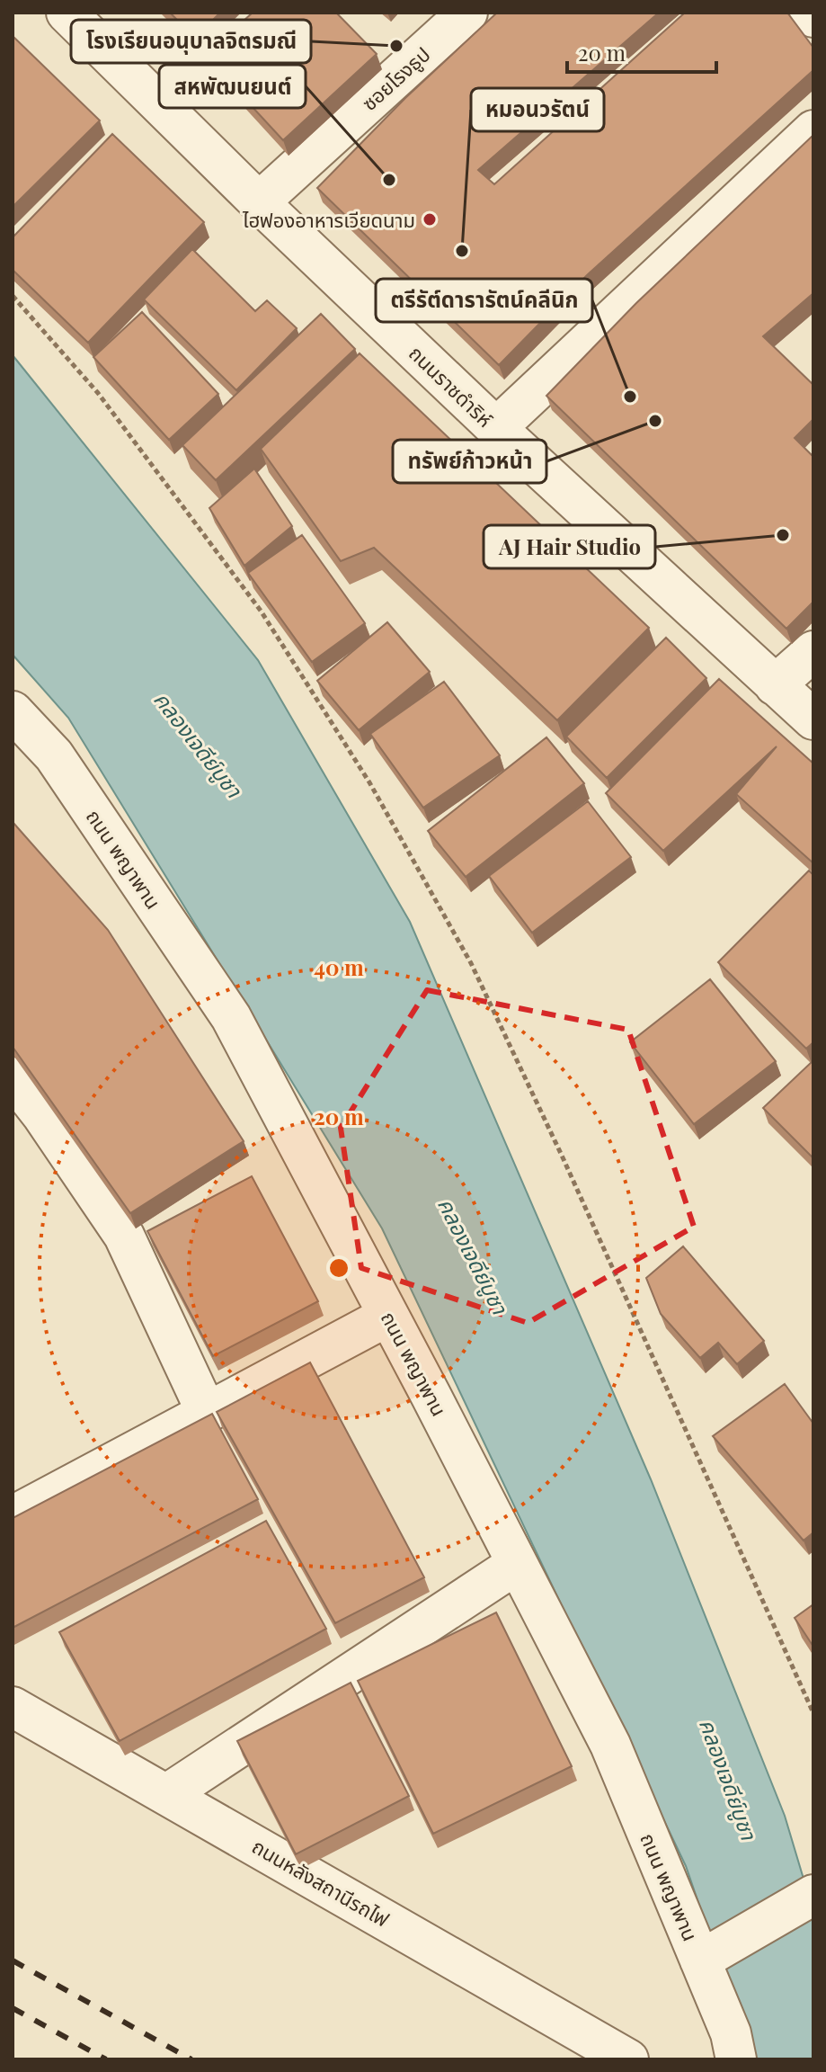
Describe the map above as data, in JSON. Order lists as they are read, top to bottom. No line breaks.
{"streets":{"street":["ซอยโรงธูป","ถนนราชดำริห์","ถนน พญาพาน","ถนนหลังสถานีรถไฟ"]},"crossings":[["ซอยโรงธูป","ถนนราชดำริห์"]],"water":["คลองเจดีย์บูชา"],"places":["โรงเรียนอนุบาลจิตรมณี","สหพัฒนยนต์","ไฮฟองอาหารเวียดนาม","หมอนวรัตน์","ตรีรัต์ดารารัตน์คลีนิก","ทรัพย์ก้าวหน้า","AJ Hair Studio"],"scale_bar":"20 m","rings":["40 m","20 m"]}
